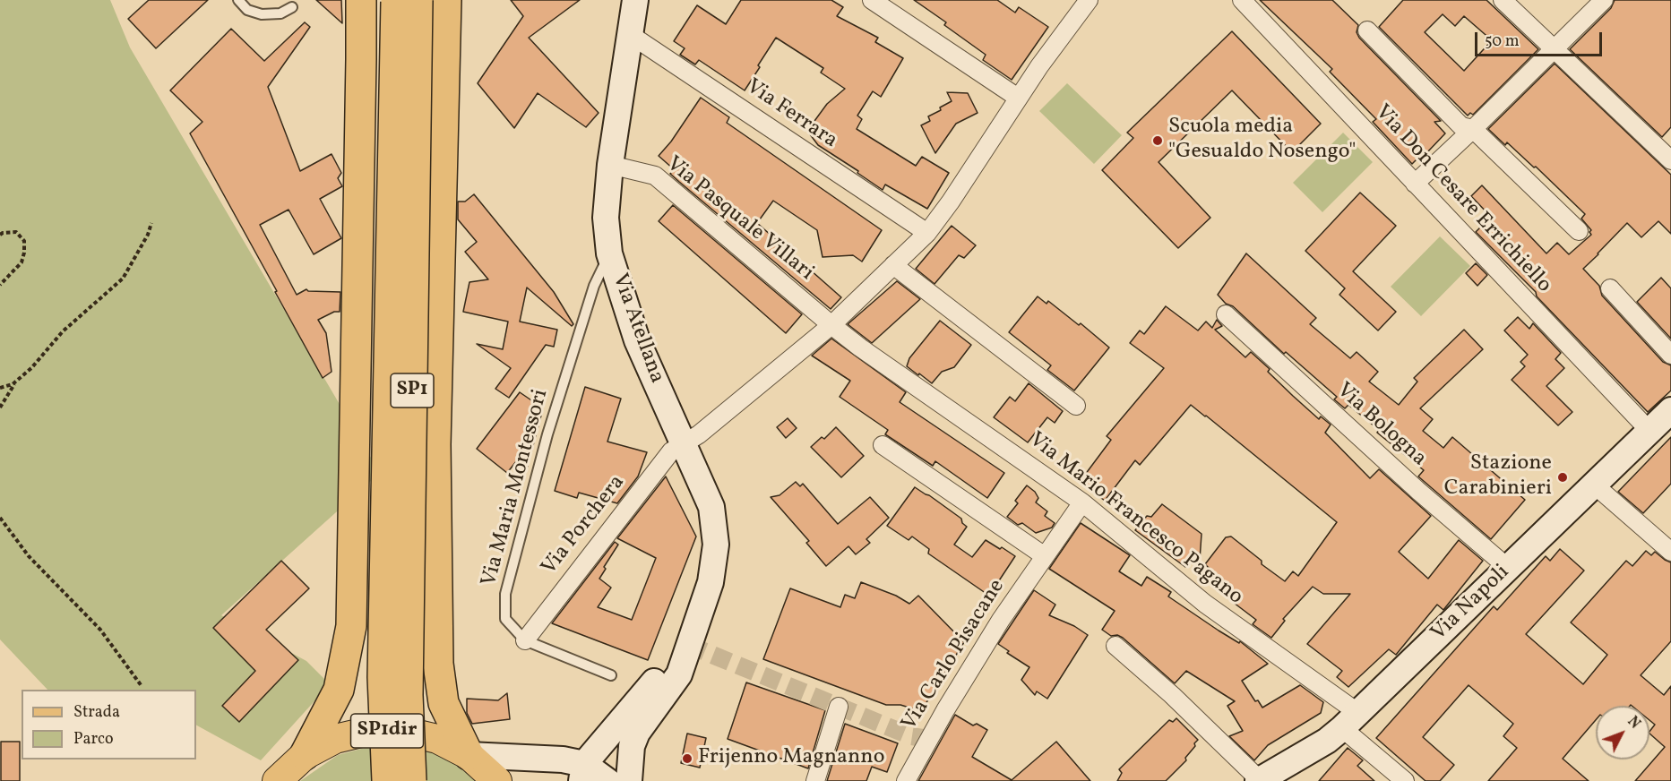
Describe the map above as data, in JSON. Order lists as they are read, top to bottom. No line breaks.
{"streets":{"highway":["SP1"],"main road":["Via Atellana","Via Napoli","SP1dir"],"street":["Via Ferrara","Via Don Cesare Errichiello","Via Pasquale Villari","Via Bologna","Via Mario Francesco Pagano","Via Porchera","Via Carlo Pisacane"],"lane":["Via Maria Montessori"]},"crossings":[["Via Ferrara","Via Atellana"],["Via Don Cesare Errichiello","Via Napoli"],["Via Pasquale Villari","Via Atellana"],["Via Pasquale Villari","Via Mario Francesco Pagano"],["Via Atellana","Via Maria Montessori"],["Via Atellana","Via Porchera"],["Via Bologna","Via Napoli"],["Via Maria Montessori","Via Porchera"],["Via Mario Francesco Pagano","Via Napoli"],["Via Mario Francesco Pagano","Via Carlo Pisacane"]],"places":["Scuola media \"Gesualdo Nosengo\"","Stazione Carabinieri","Frijenno Magnanno"],"legend":["Strada","Parco"],"scale_bar":"50 m","north":"top right"}
